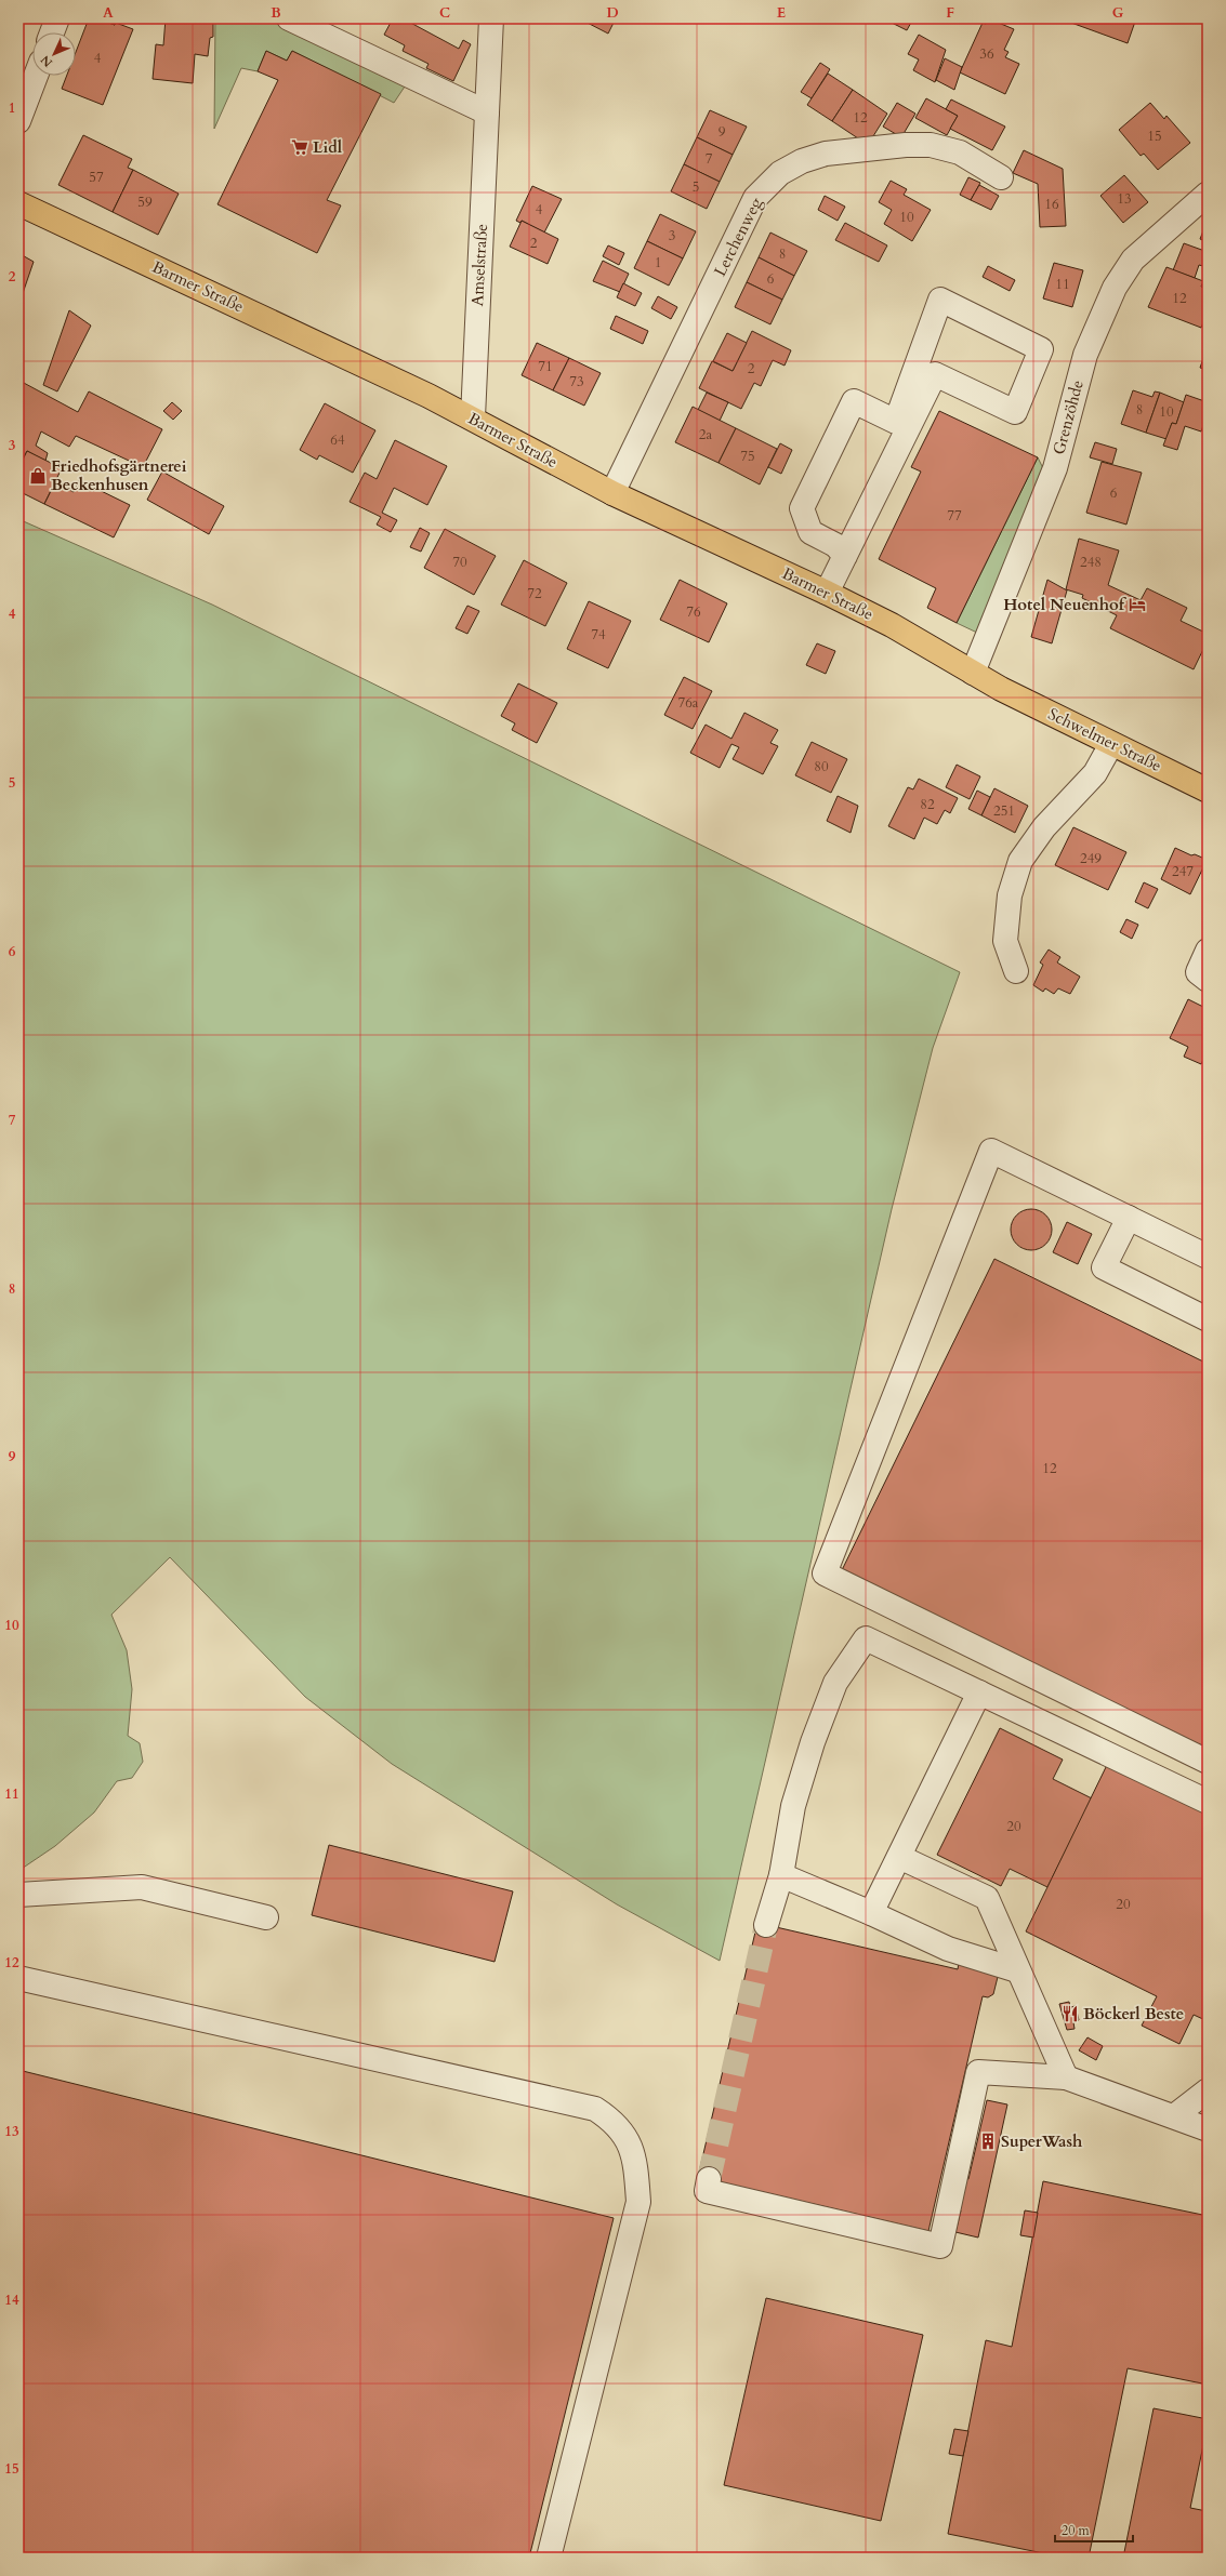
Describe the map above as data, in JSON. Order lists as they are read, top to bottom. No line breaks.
{"streets":{"main road":["Barmer Straße","Schwelmer Straße"],"street":["Lerchenweg","Amselstraße","Grenzöhde"]},"crossings":[["Lerchenweg","Barmer Straße"],["Amselstraße","Barmer Straße"],["Barmer Straße","Grenzöhde"],["Barmer Straße","Schwelmer Straße"]],"places":{"supermarket":["Lidl"],"shop":["Friedhofsgärtnerei Beckenhusen"],"hotel":["Hotel Neuenhof"],"restaurant":["Böckerl Beste"],"building":["SuperWash"]},"house_numbers":["36","4","12","9","15","7","57","5","13","59","16","4","10","3","2","8","1","6","11","12","71","2","73","8","10","2a","64","75","6","77","70","248","72","76","74","76a","80","82","251","249","247","12","20","20"],"scale_bar":"20 m","north":"bottom left","grid":{"columns":["A","B","C","D","E","F","G"],"rows":["1","2","3","4","5","6","7","8","9","10","11","12","13","14","15"]}}
